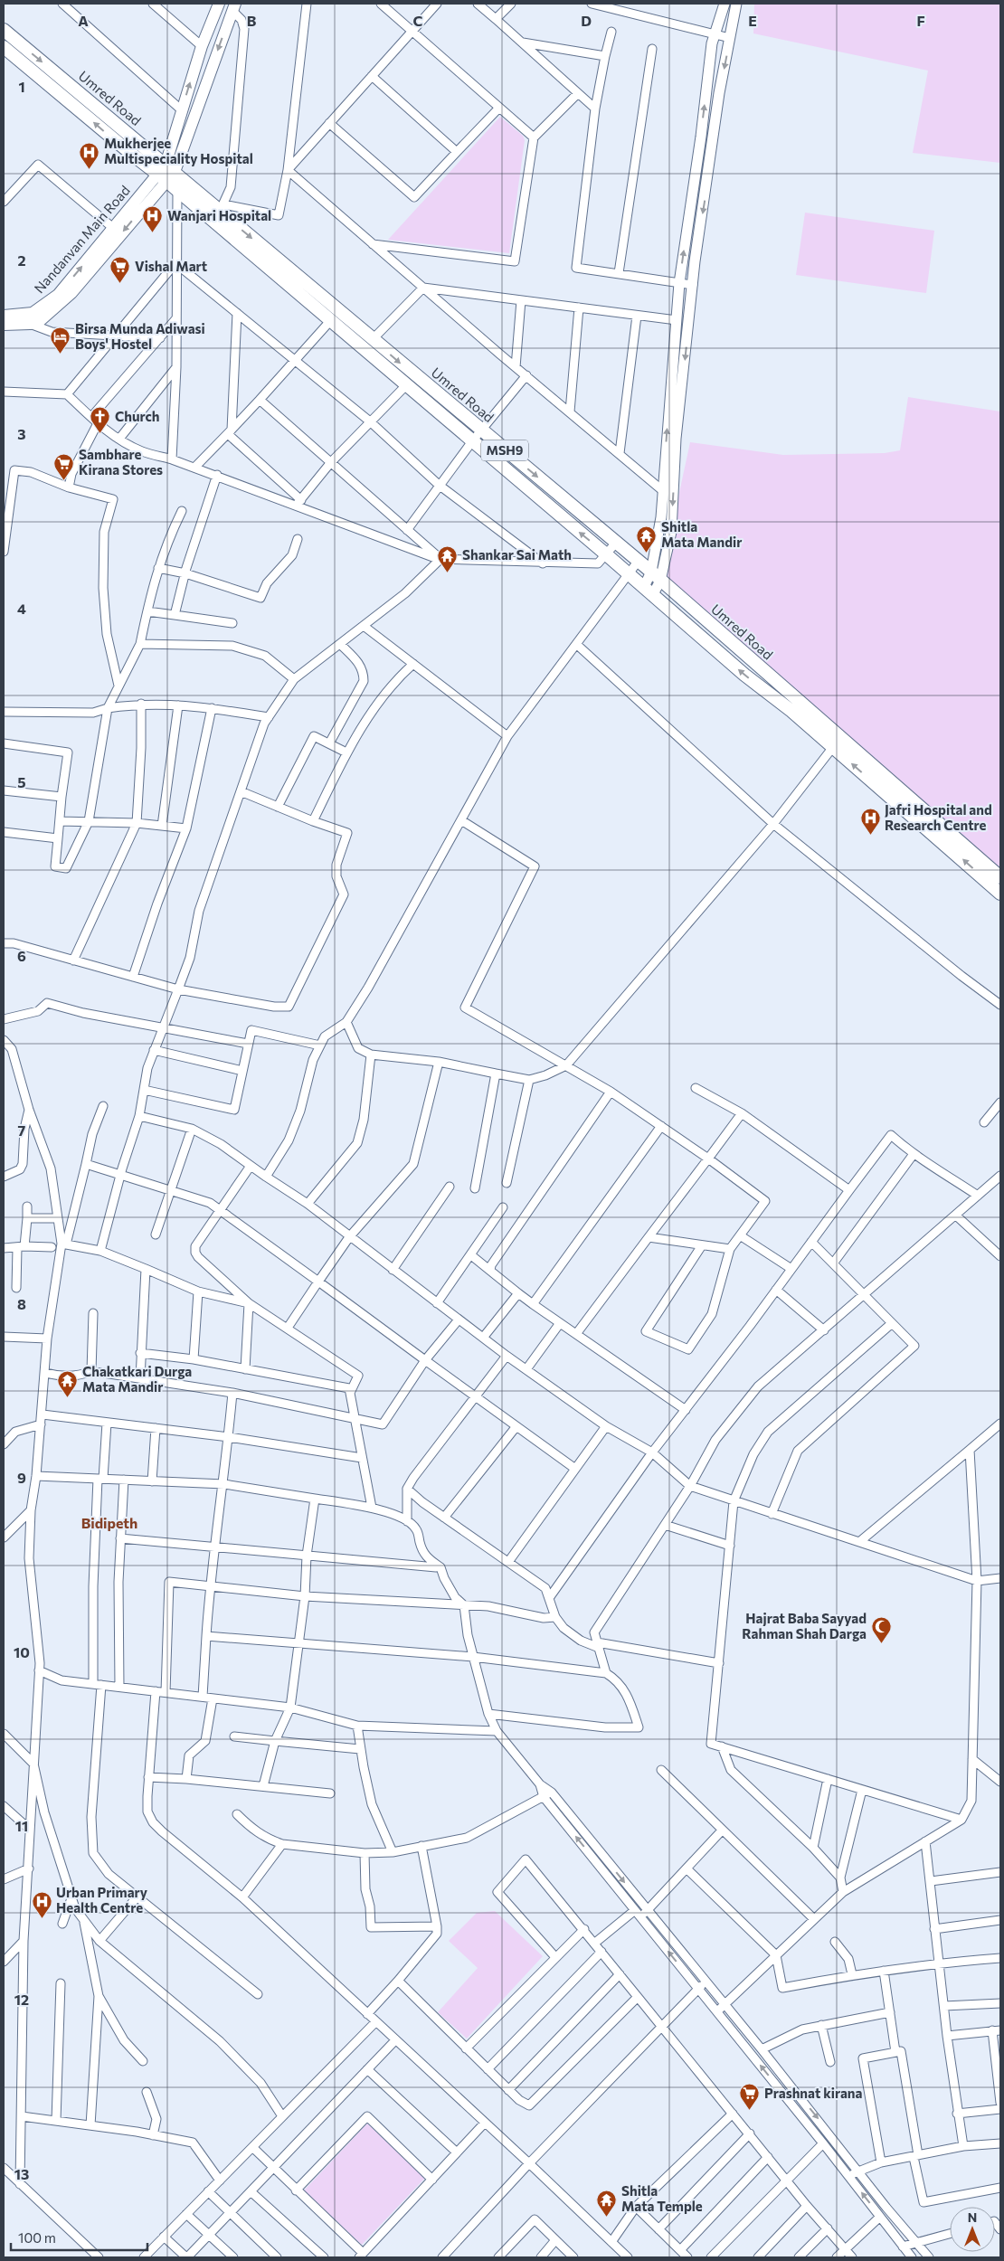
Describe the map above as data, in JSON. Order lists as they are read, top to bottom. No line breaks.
{"streets":{"main road":["Umred Road","Nandanvan Main Road","MSH9"]},"crossings":[["Umred Road","Nandanvan Main Road"]],"districts":["Bidipeth"],"places":{"hospital":["Mukherjee Multispeciality Hospital","Wanjari Hospital","Jafri Hospital and Research Centre","Urban Primary Health Centre"],"supermarket":["Vishal Mart","Sambhare Kirana Stores","Prashnat kirana"],"hotel":["Birsa Munda Adiwasi Boys' Hostel"],"church":["Church"],"temple":["Shitla Mata Mandir","Shankar Sai Math","Chakatkari Durga Mata Mandir","Shitla Mata Temple"],"mosque":["Hajrat Baba Sayyad Rahman Shah Darga"]},"scale_bar":"100 m","north":"top","grid":{"columns":["A","B","C","D","E","F"],"rows":["1","2","3","4","5","6","7","8","9","10","11","12","13"]}}
